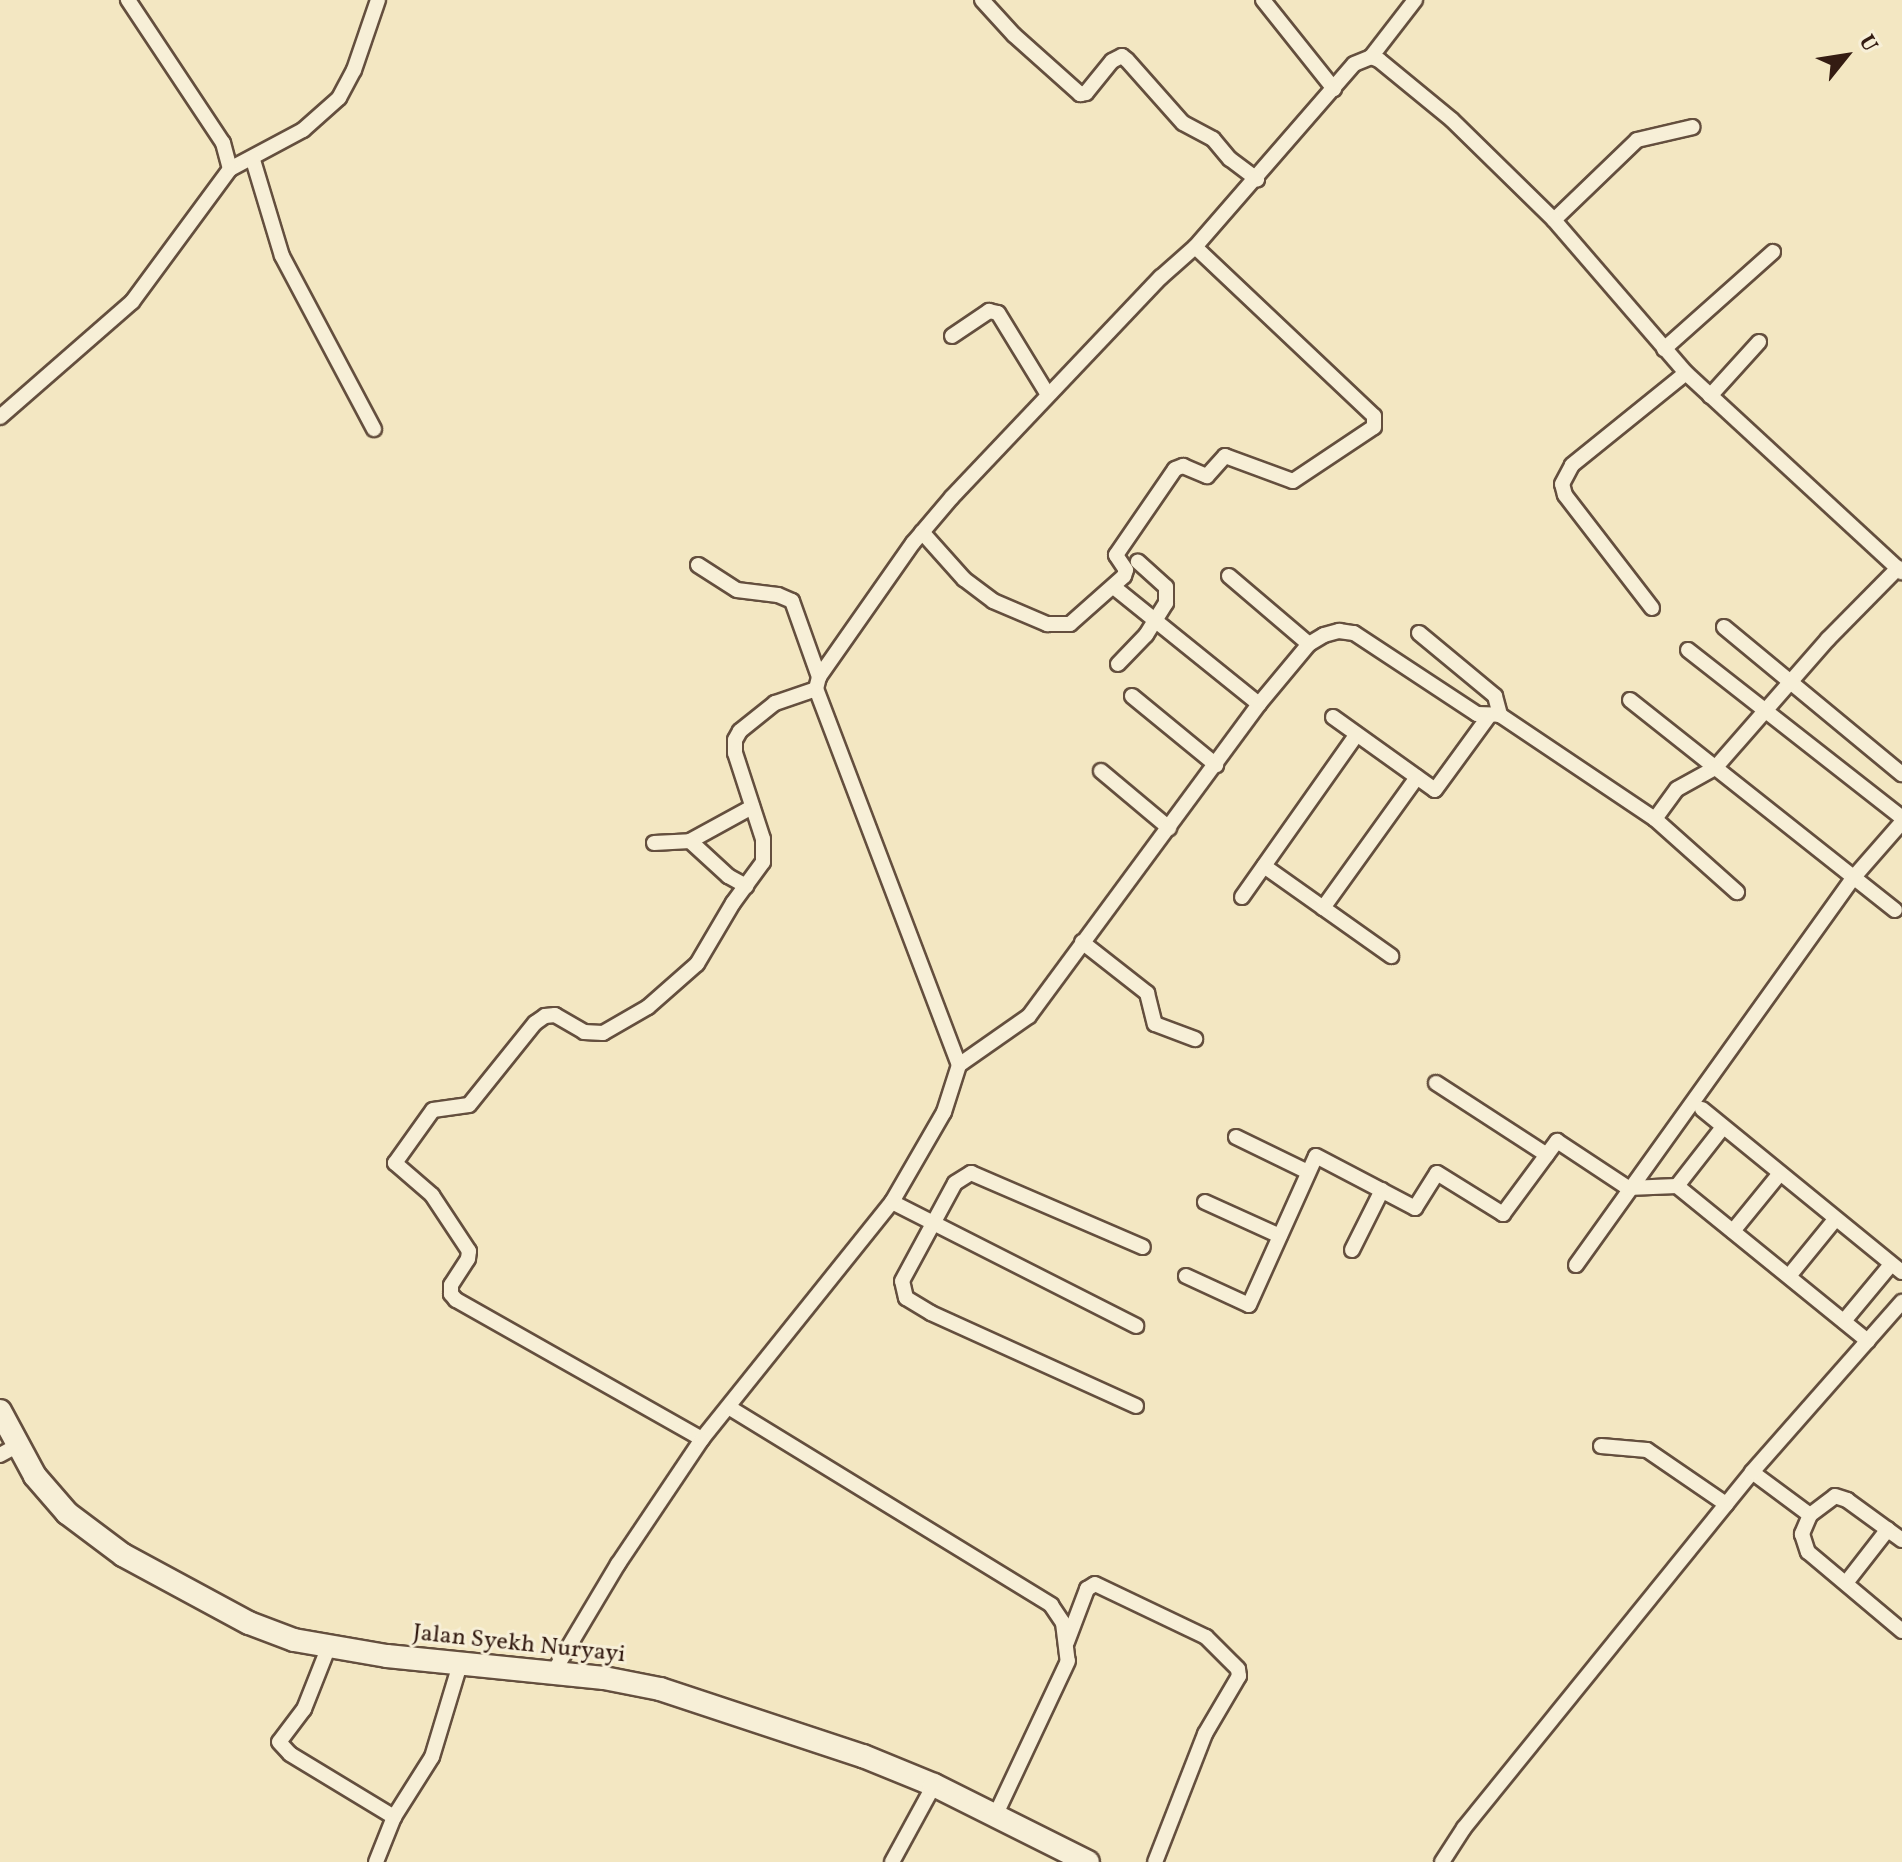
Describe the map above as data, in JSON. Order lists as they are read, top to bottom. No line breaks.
{"streets":{"main road":["Jalan Syekh Nuryayi"]},"north":"top right"}
